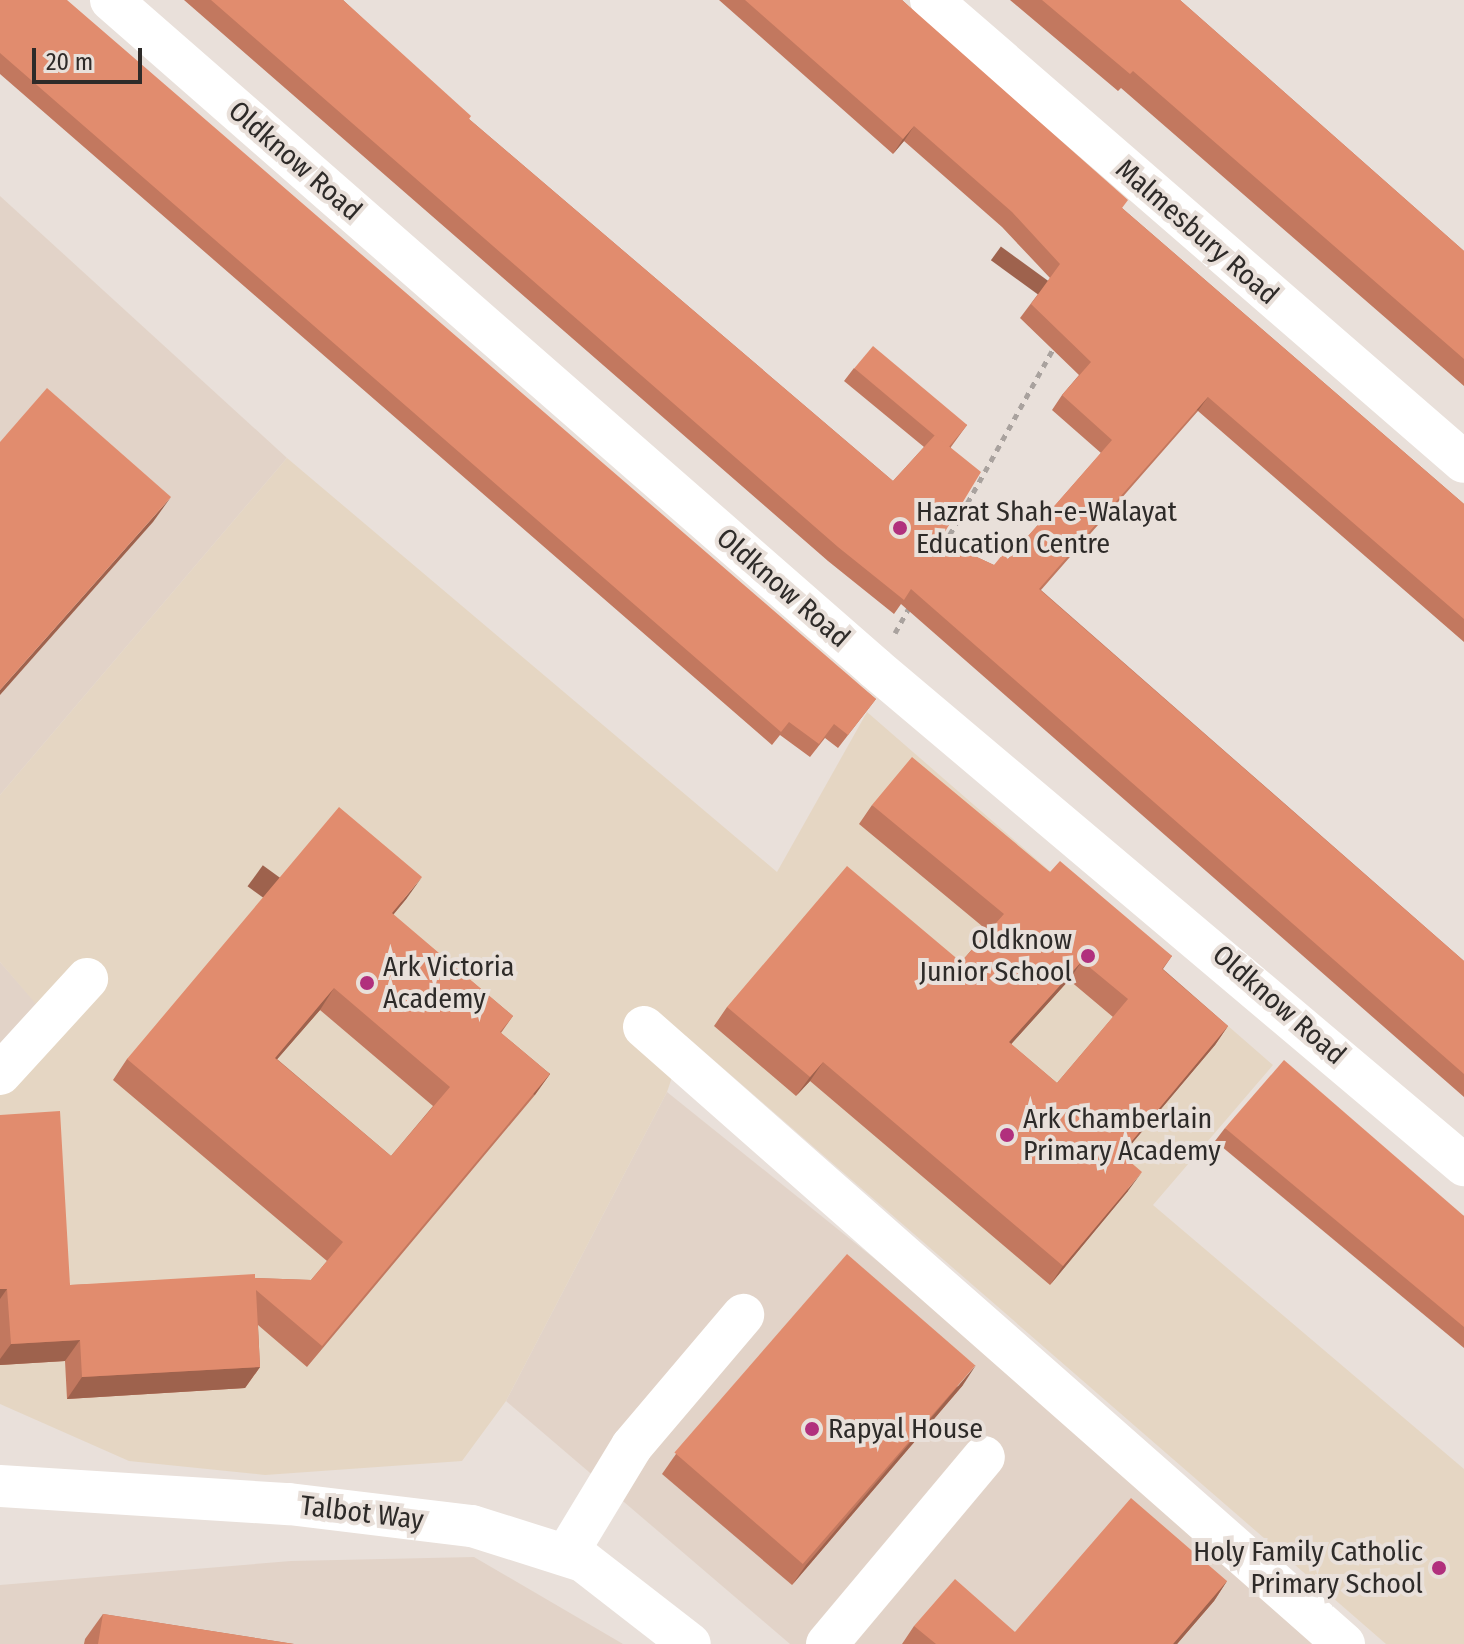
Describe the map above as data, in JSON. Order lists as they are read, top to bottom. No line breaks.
{"streets":{"street":["Oldknow Road","Malmesbury Road","Talbot Way"]},"places":["Hazrat Shah-e-Walayat Education Centre","Oldknow Junior School","Ark Victoria Academy","Ark Chamberlain Primary Academy","Rapyal House","Holy Family Catholic Primary School"],"scale_bar":"20 m"}
